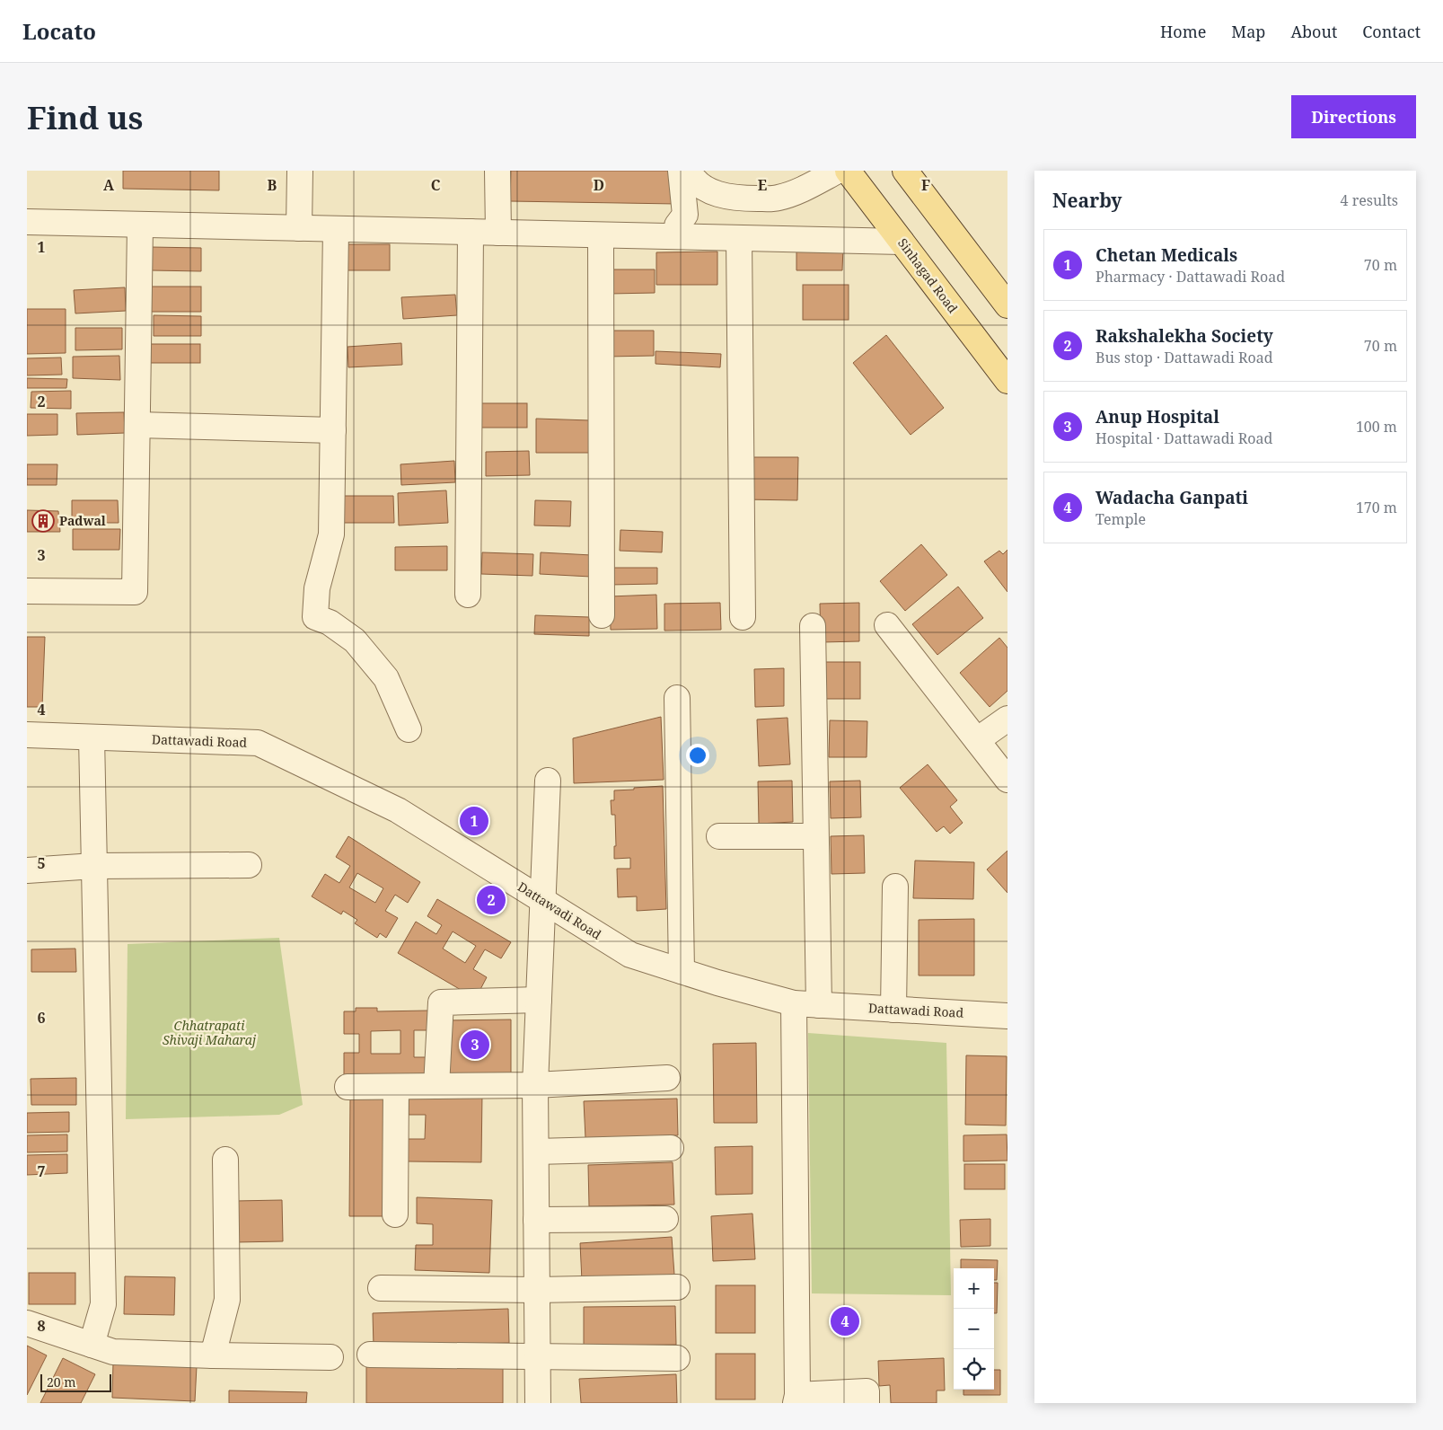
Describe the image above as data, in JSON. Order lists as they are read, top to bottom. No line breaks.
{"streets":{"main road":["Sinhagad Road"],"street":["Dattawadi Road"]},"parks":["Chhatrapati Shivaji Maharaj"],"places":{"building":["Padwal"]},"scale_bar":"20 m","page":{"header":"Locato","nav":["Home","Map","About","Contact"],"buttons":"Directions","title":"Find us","heading":["Nearby","4 results"],"list":[{"mark":"1","name":"Chetan Medicals","note":"Pharmacy · Dattawadi Road","value":"70 m"},{"mark":"2","name":"Rakshalekha Society","note":"Bus stop · Dattawadi Road","value":"70 m"},{"mark":"3","name":"Anup Hospital","note":"Hospital · Dattawadi Road","value":"100 m"},{"mark":"4","name":"Wadacha Ganpati","note":"Temple","value":"170 m"}],"pins":["1","2","3","4"],"map_buttons":["+","−"],"scale":"20 m"},"grid":{"columns":["A","B","C","D","E","F"],"rows":["1","2","3","4","5","6","7","8"]}}
